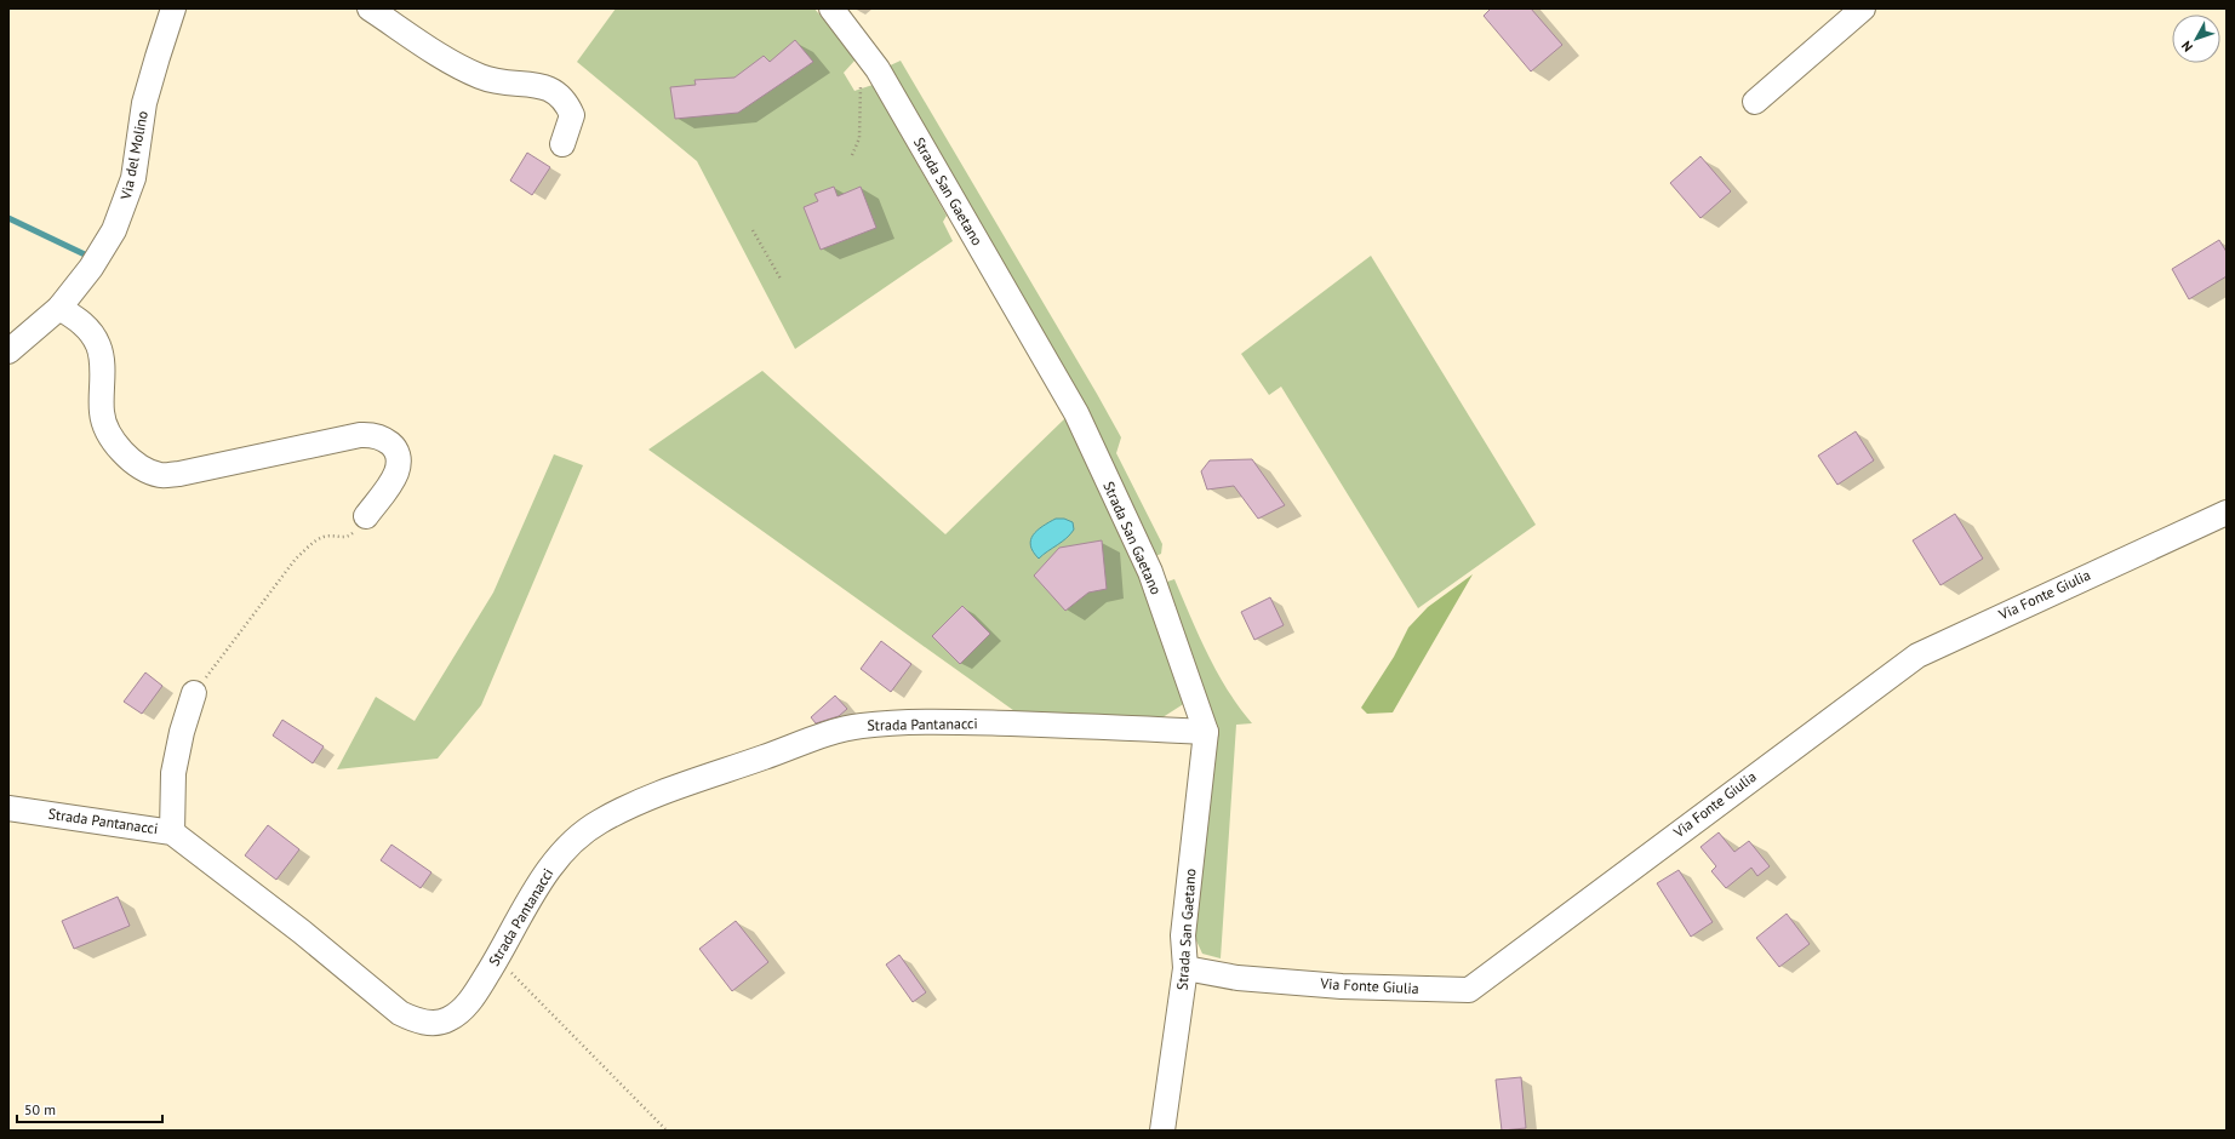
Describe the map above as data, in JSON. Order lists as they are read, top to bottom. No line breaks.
{"streets":{"street":["Via del Molino","Strada San Gaetano","Via Fonte Giulia","Strada Pantanacci"]},"crossings":[["Strada San Gaetano","Via Fonte Giulia"],["Strada San Gaetano","Strada Pantanacci"]],"scale_bar":"50 m","north":"bottom left"}
